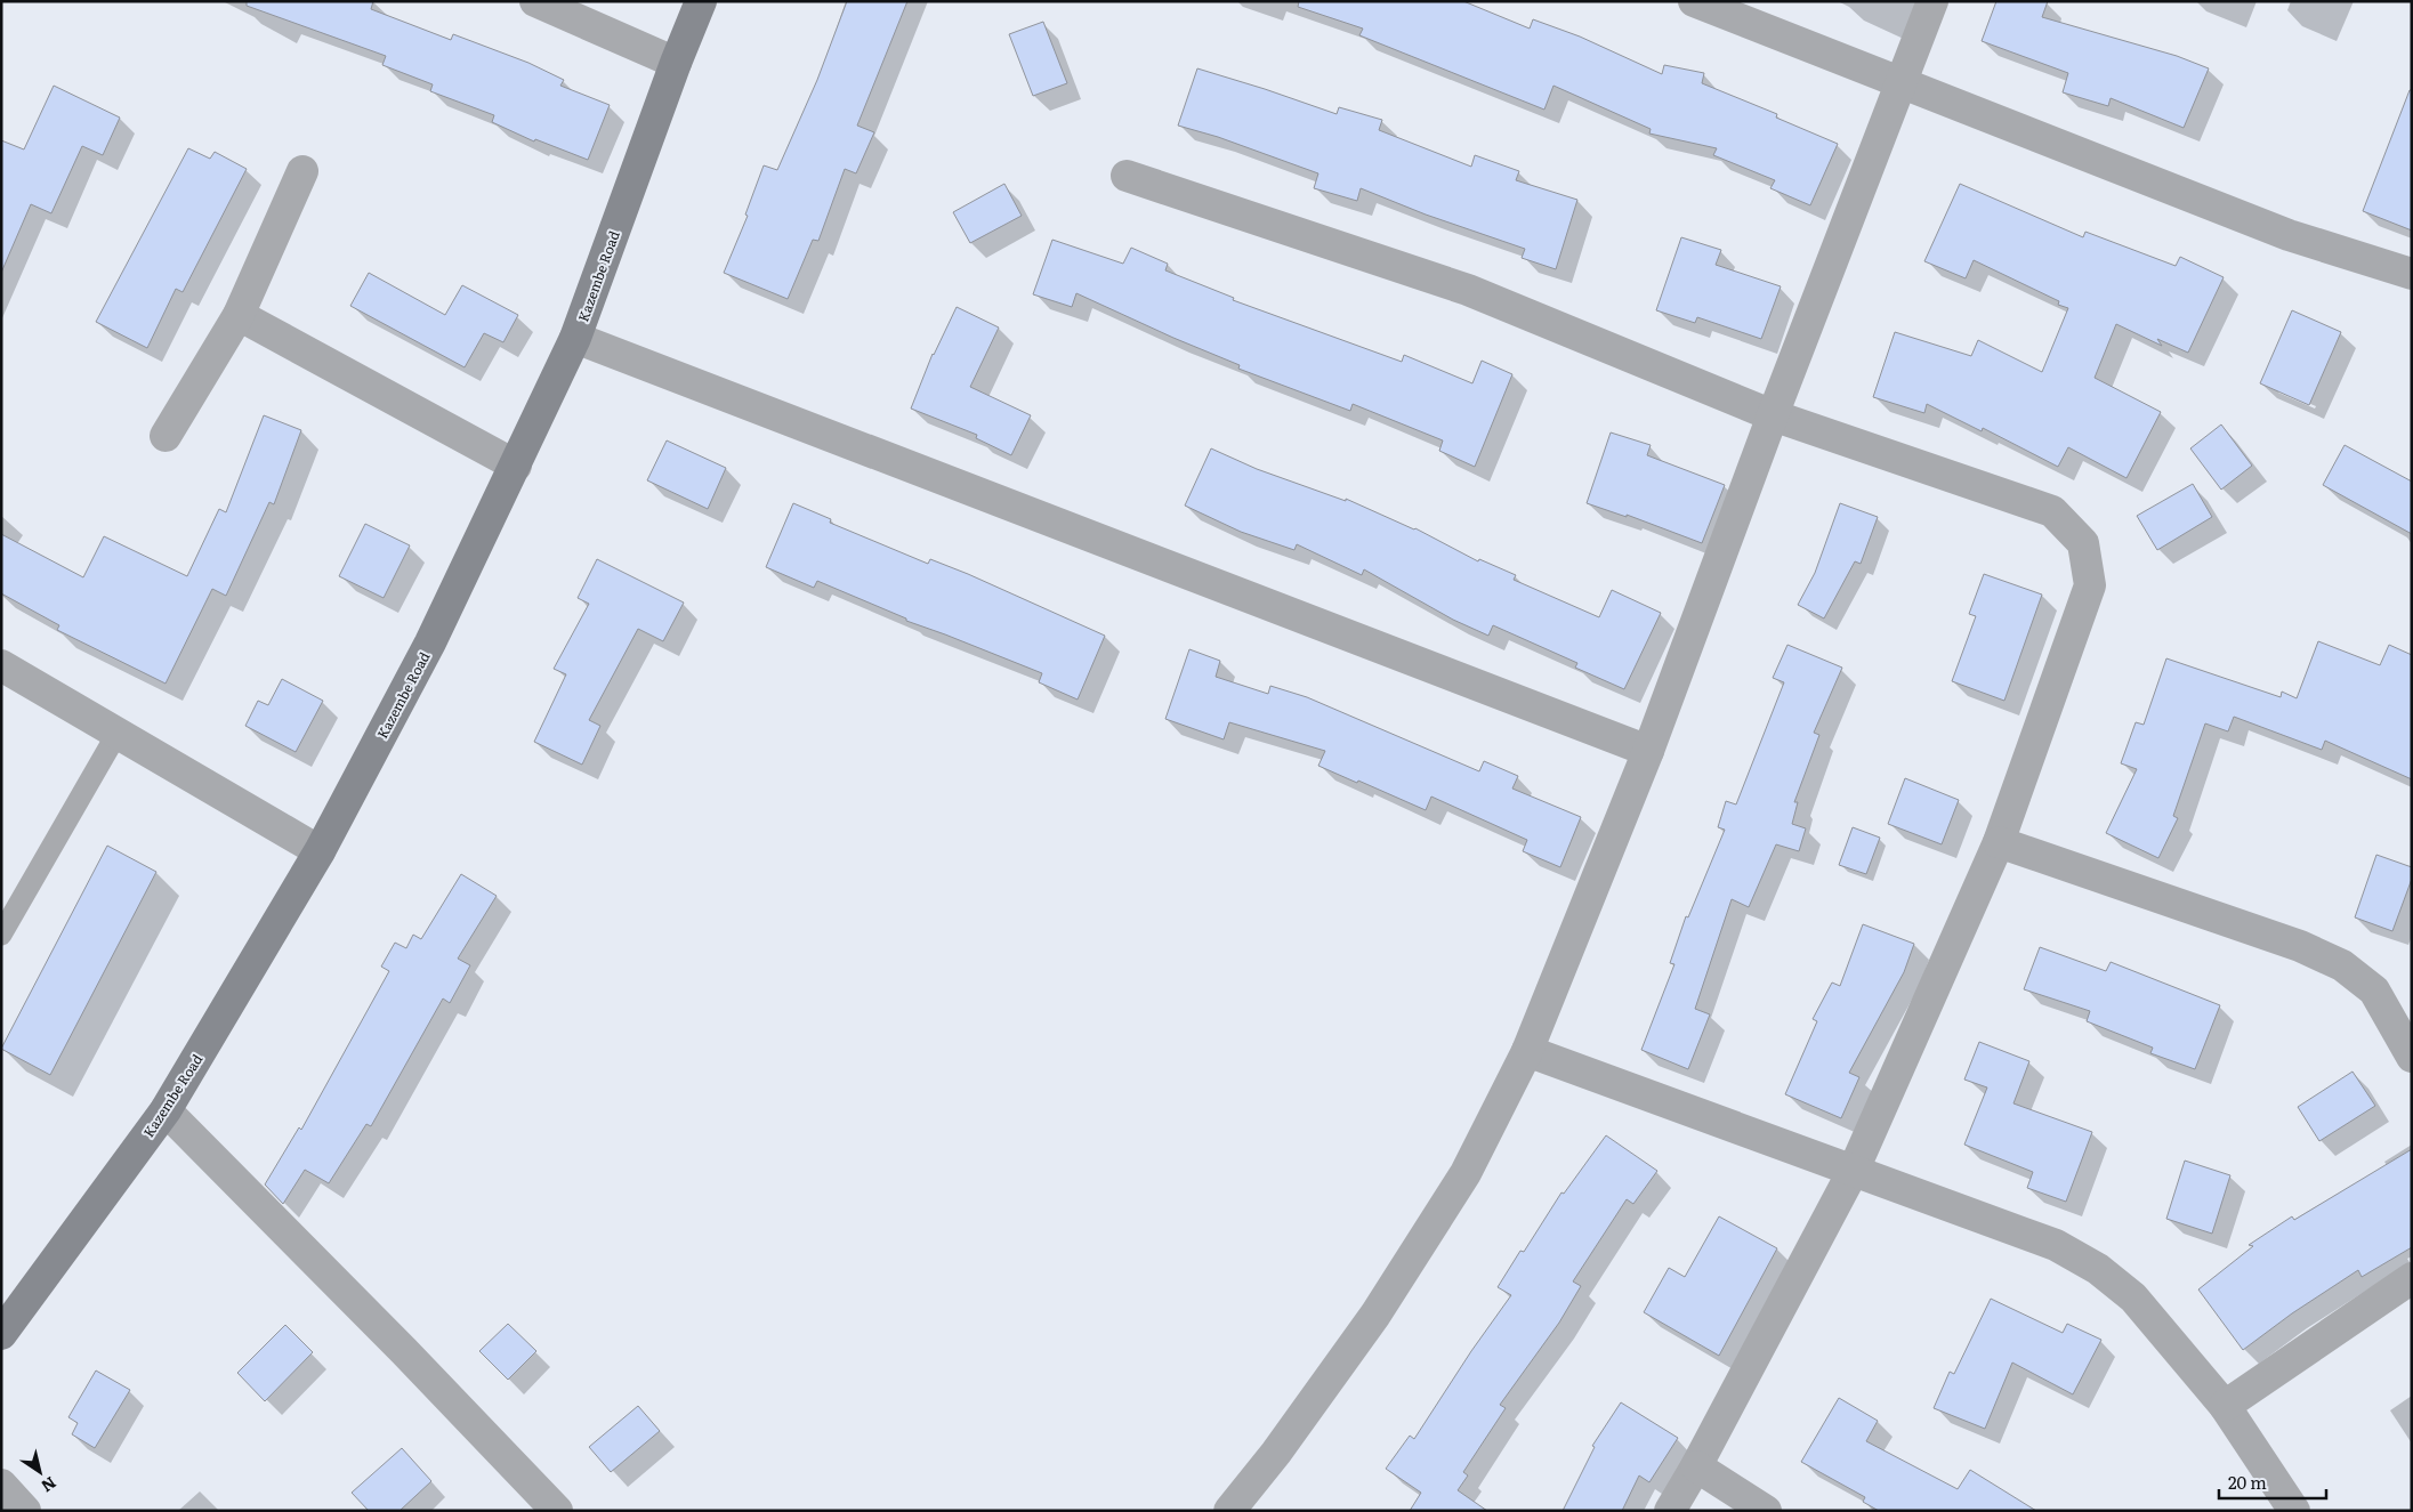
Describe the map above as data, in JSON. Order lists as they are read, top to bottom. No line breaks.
{"streets":{"main road":["Kazembe Road"]},"scale_bar":"20 m","north":"bottom right"}
